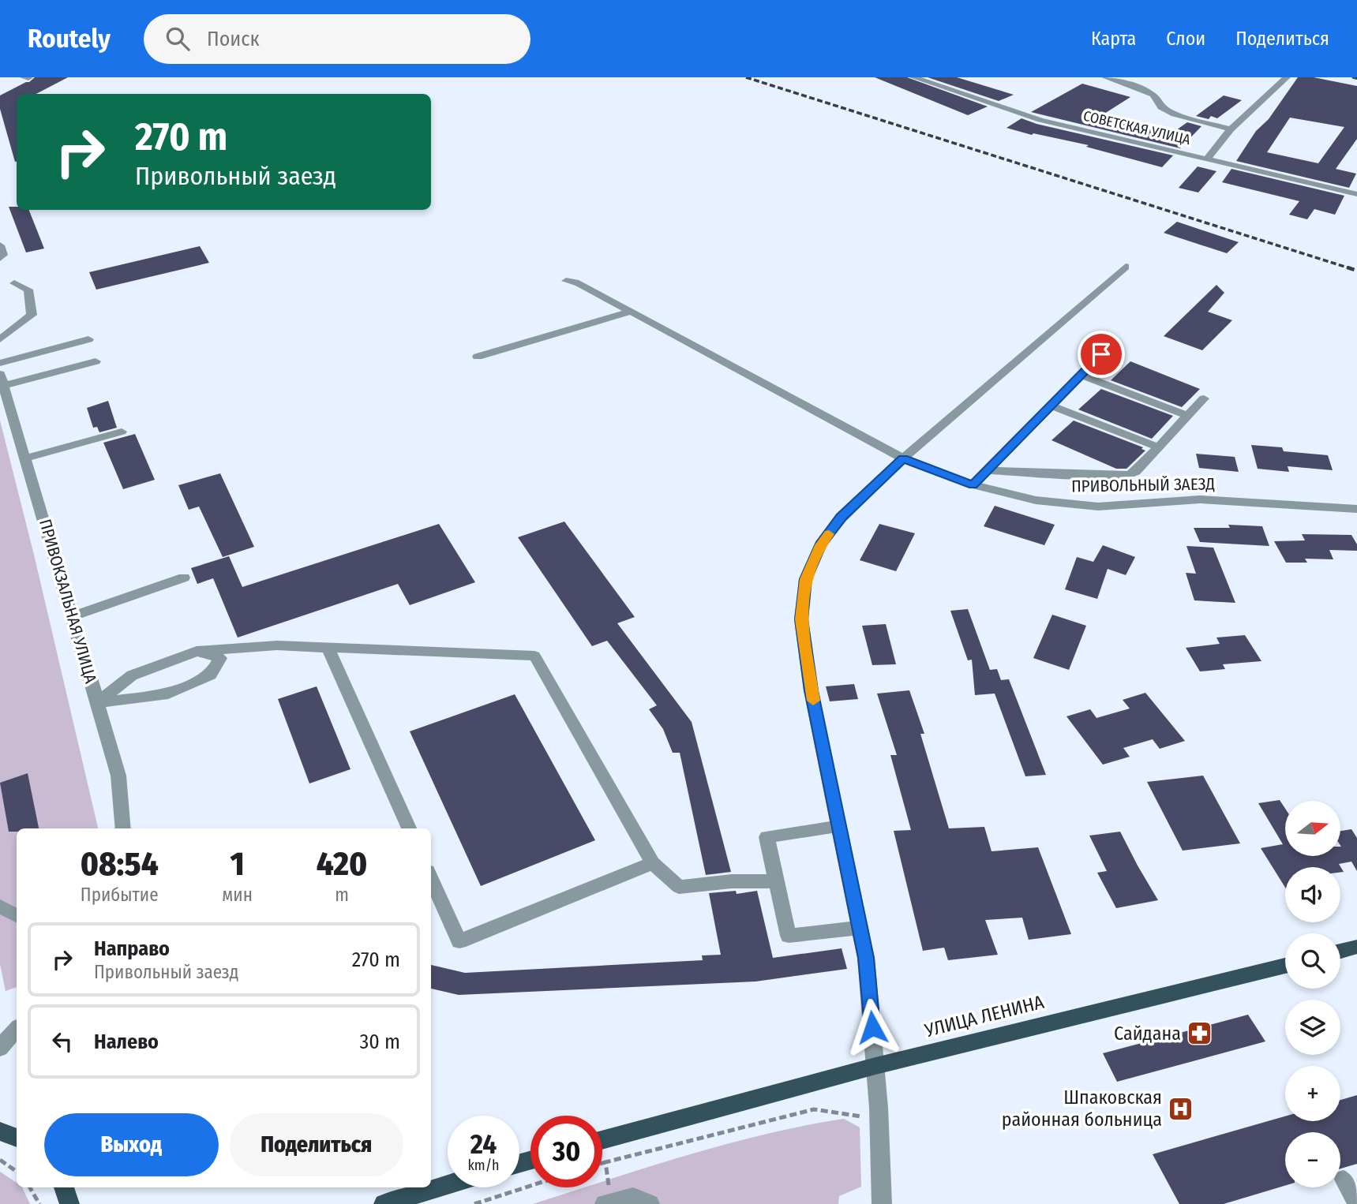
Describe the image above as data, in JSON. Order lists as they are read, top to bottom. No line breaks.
{"streets":{"main road":["УЛИЦА ЛЕНИНА"],"street":["СОВЕТСКАЯ УЛИЦА","ПРИВОЛЬНЫЙ ЗАЕЗД","ПРИВОКЗАЛЬНАЯ УЛИЦА"]},"places":{"pharmacy":["Сайдана"],"hospital":["Шпаковская районная больница"]},"north":"right","page":{"header":"Routely","search":"Поиск","nav":["Карта","Слои","Поделиться"],"turn":["270 m","Привольный заезд"],"map_buttons":["+","−"],"eta":["08:54","Прибытие","1","мин","420","m"],"list":[{"name":"Направо","note":"Привольный заезд","value":"270 m"},{"name":"Налево","value":"30 m"}],"buttons":["Выход","Поделиться"],"speed":"24 km/h","limit":"30"}}
